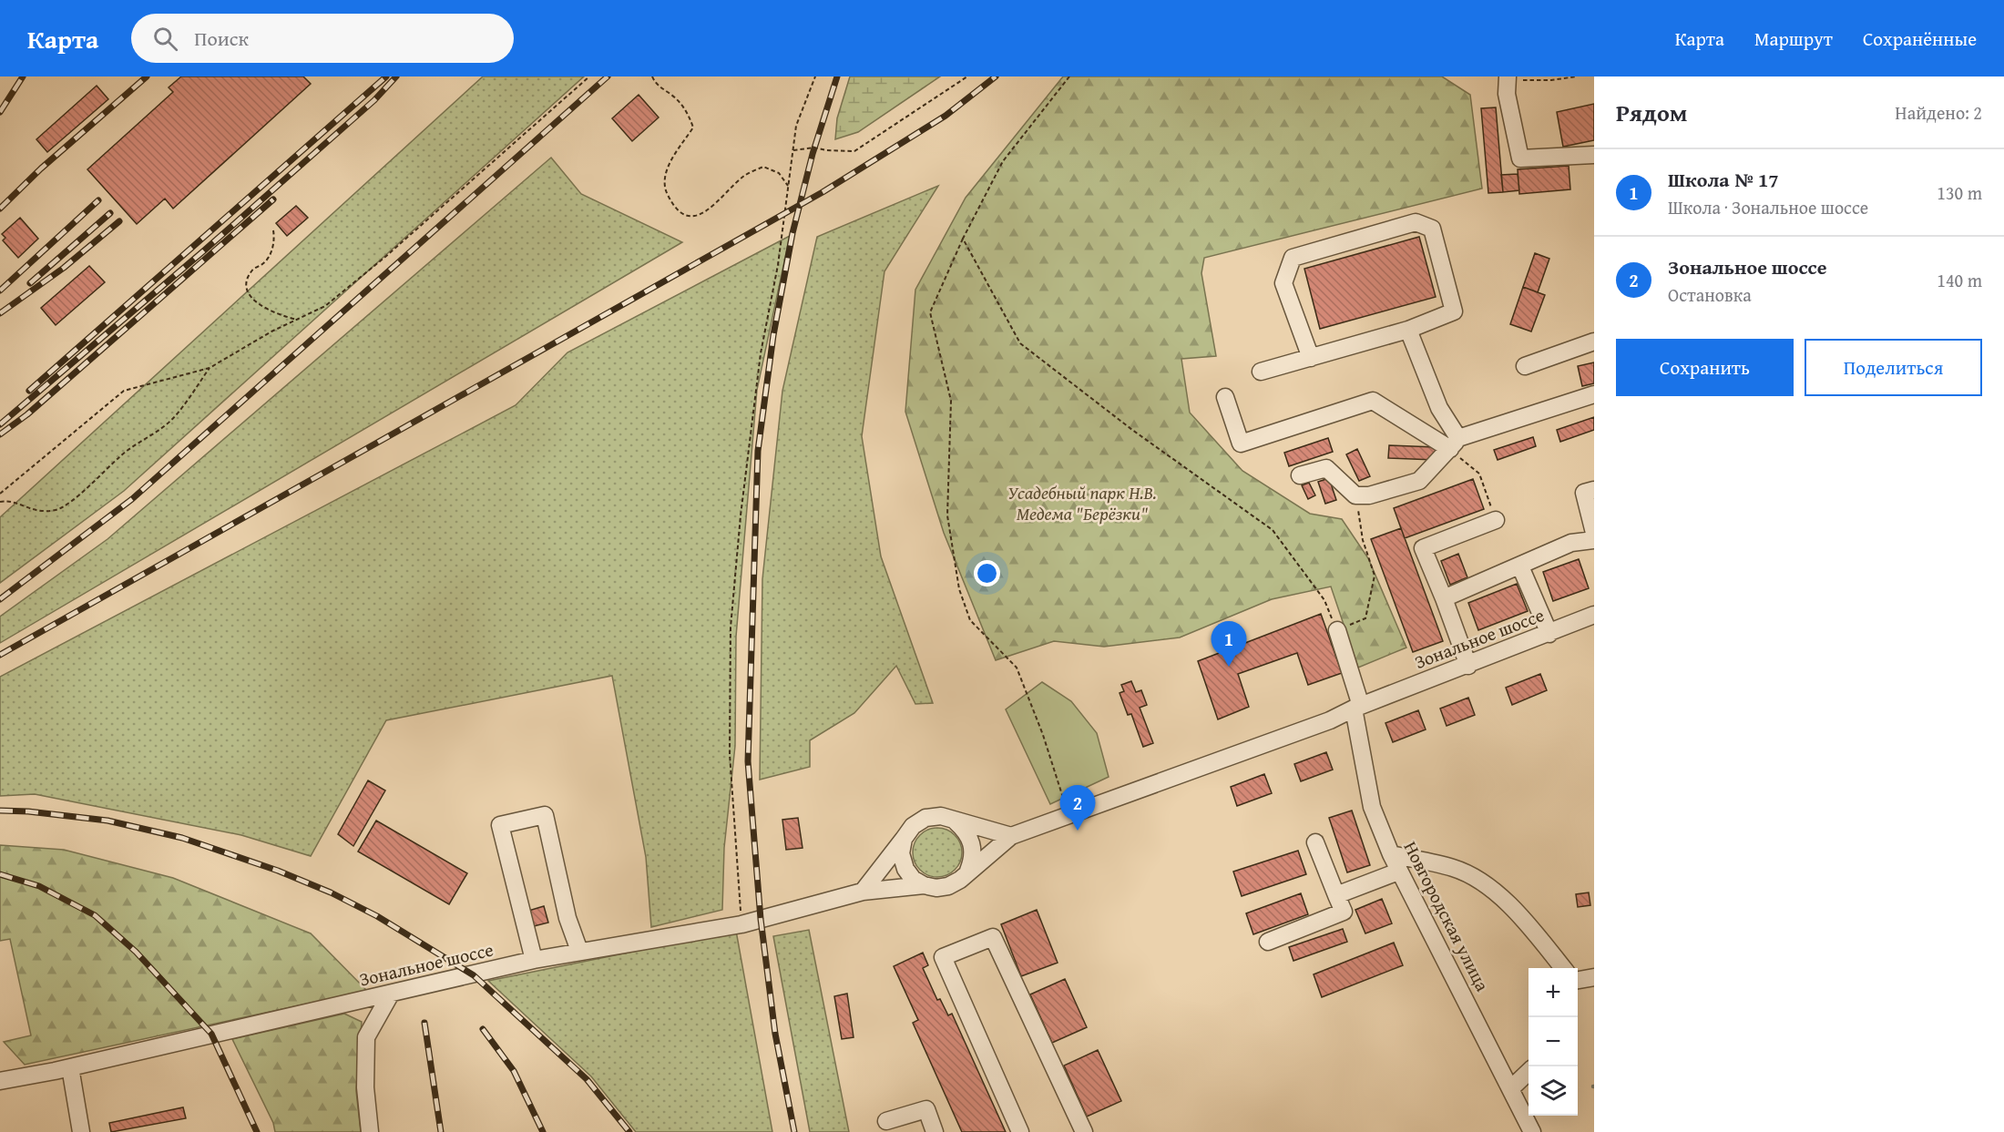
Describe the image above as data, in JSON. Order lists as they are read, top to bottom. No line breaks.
{"streets":{"street":["Зональное шоссе","Новгородская улица"]},"crossings":[["Зональное шоссе","Новгородская улица"]],"parks":["Усадебный парк Н.В. Медема \"Берёзки\""],"page":{"header":"Карта","search":"Поиск","nav":["Карта","Маршрут","Сохранённые"],"heading":["Рядом","Найдено: 2"],"list":[{"mark":"1","name":"Школа № 17","note":"Школа · Зональное шоссе","value":"130 m"},{"mark":"2","name":"Зональное шоссе","note":"Остановка","value":"140 m"}],"buttons":["Сохранить","Поделиться"],"pins":["1","2"],"map_buttons":["+","−"]}}
